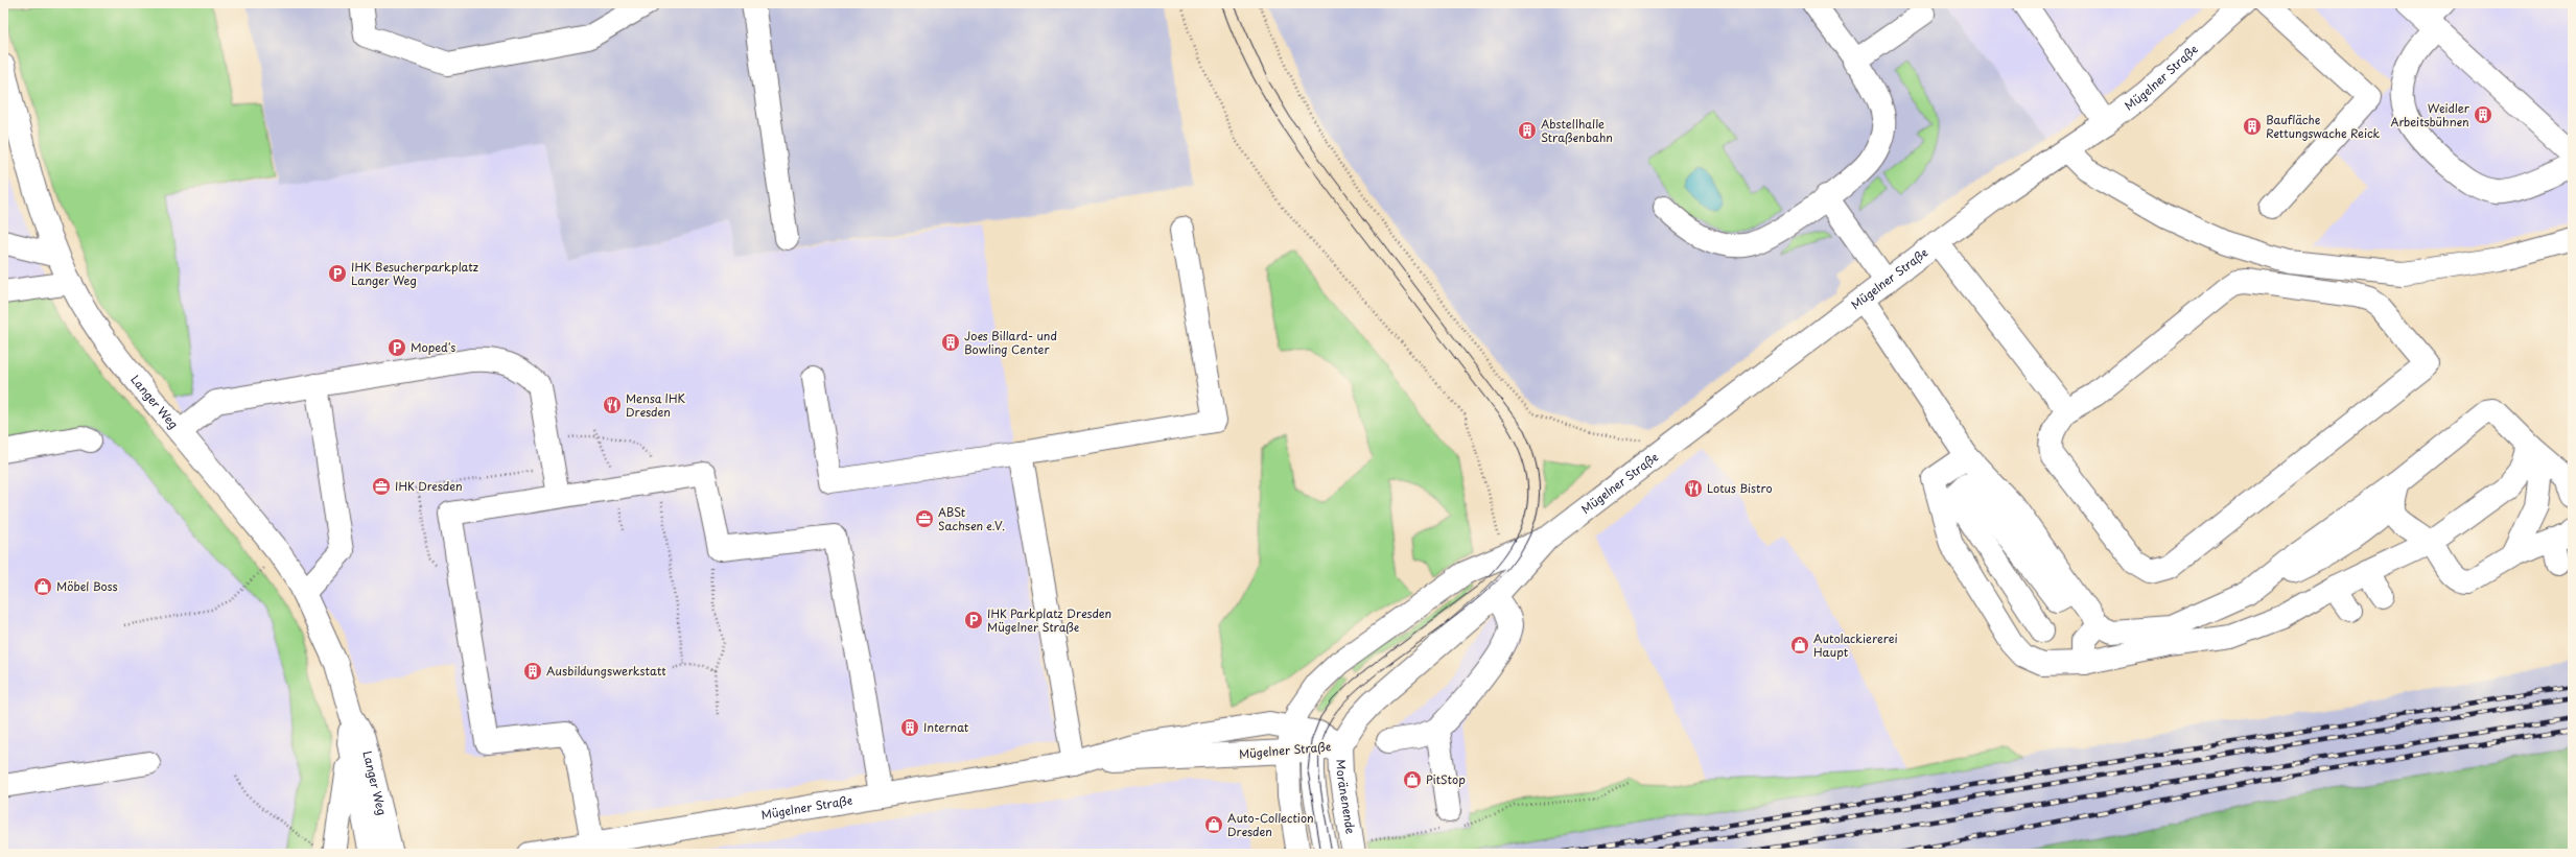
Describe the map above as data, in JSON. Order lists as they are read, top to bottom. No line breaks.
{"streets":{"main road":["Mügelner Straße","Langer Weg","Moränenende"]},"crossings":[["Mügelner Straße","Moränenende"]],"places":{"building":["Weidler Arbeitsbühnen","Baufläche Rettungswache Reick","Abstellhalle Straßenbahn","Joes Billard- und Bowling Center","Ausbildungswerkstatt","Internat"],"parking":["IHK Besucherparkplatz Langer Weg","Moped's","IHK Parkplatz Dresden Mügelner Straße"],"restaurant":["Mensa IHK Dresden","Lotus Bistro"],"office":["IHK Dresden","ABSt Sachsen e.V."],"shop":["Möbel Boss","Autolackiererei Haupt","PitStop","Auto-Collection Dresden"]}}
